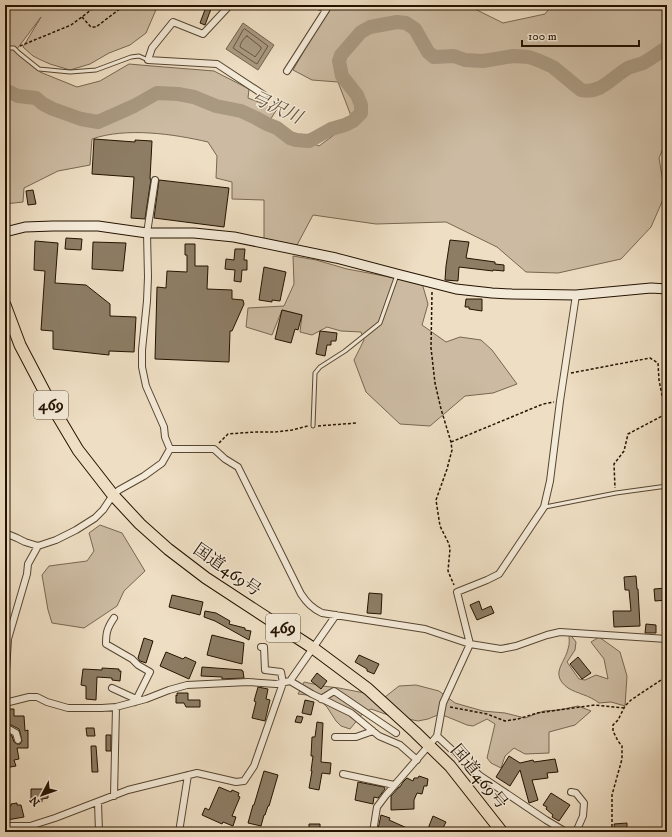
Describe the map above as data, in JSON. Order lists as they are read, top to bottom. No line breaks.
{"streets":{"highway":["469","国道469号"]},"water":["弓沢川"],"scale_bar":"100 m","north":"bottom left"}
